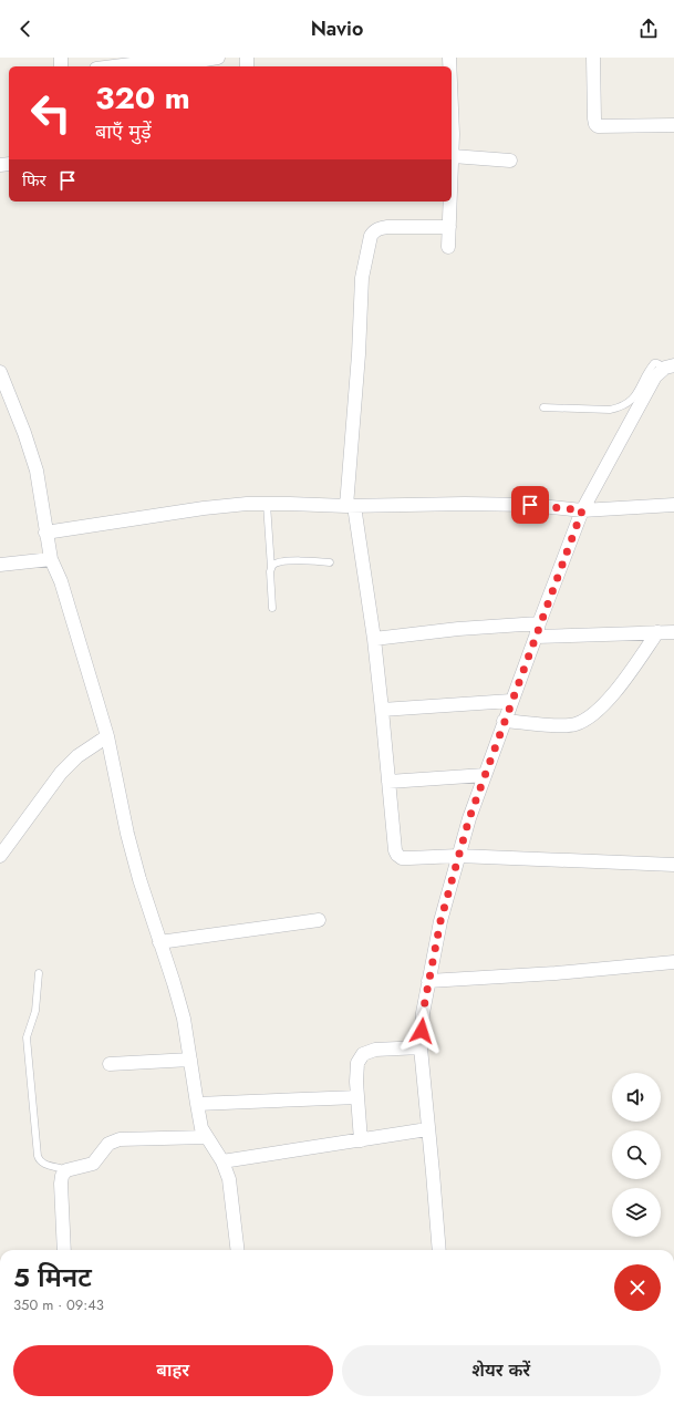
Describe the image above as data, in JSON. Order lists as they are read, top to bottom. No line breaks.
{"page":{"header":"Navio","turn":["320 m","बाएँ मुड़ें"],"then":"फिर","heading":["5 मिनट","350 m · 09:43"],"buttons":["बाहर","शेयर करें"]}}
